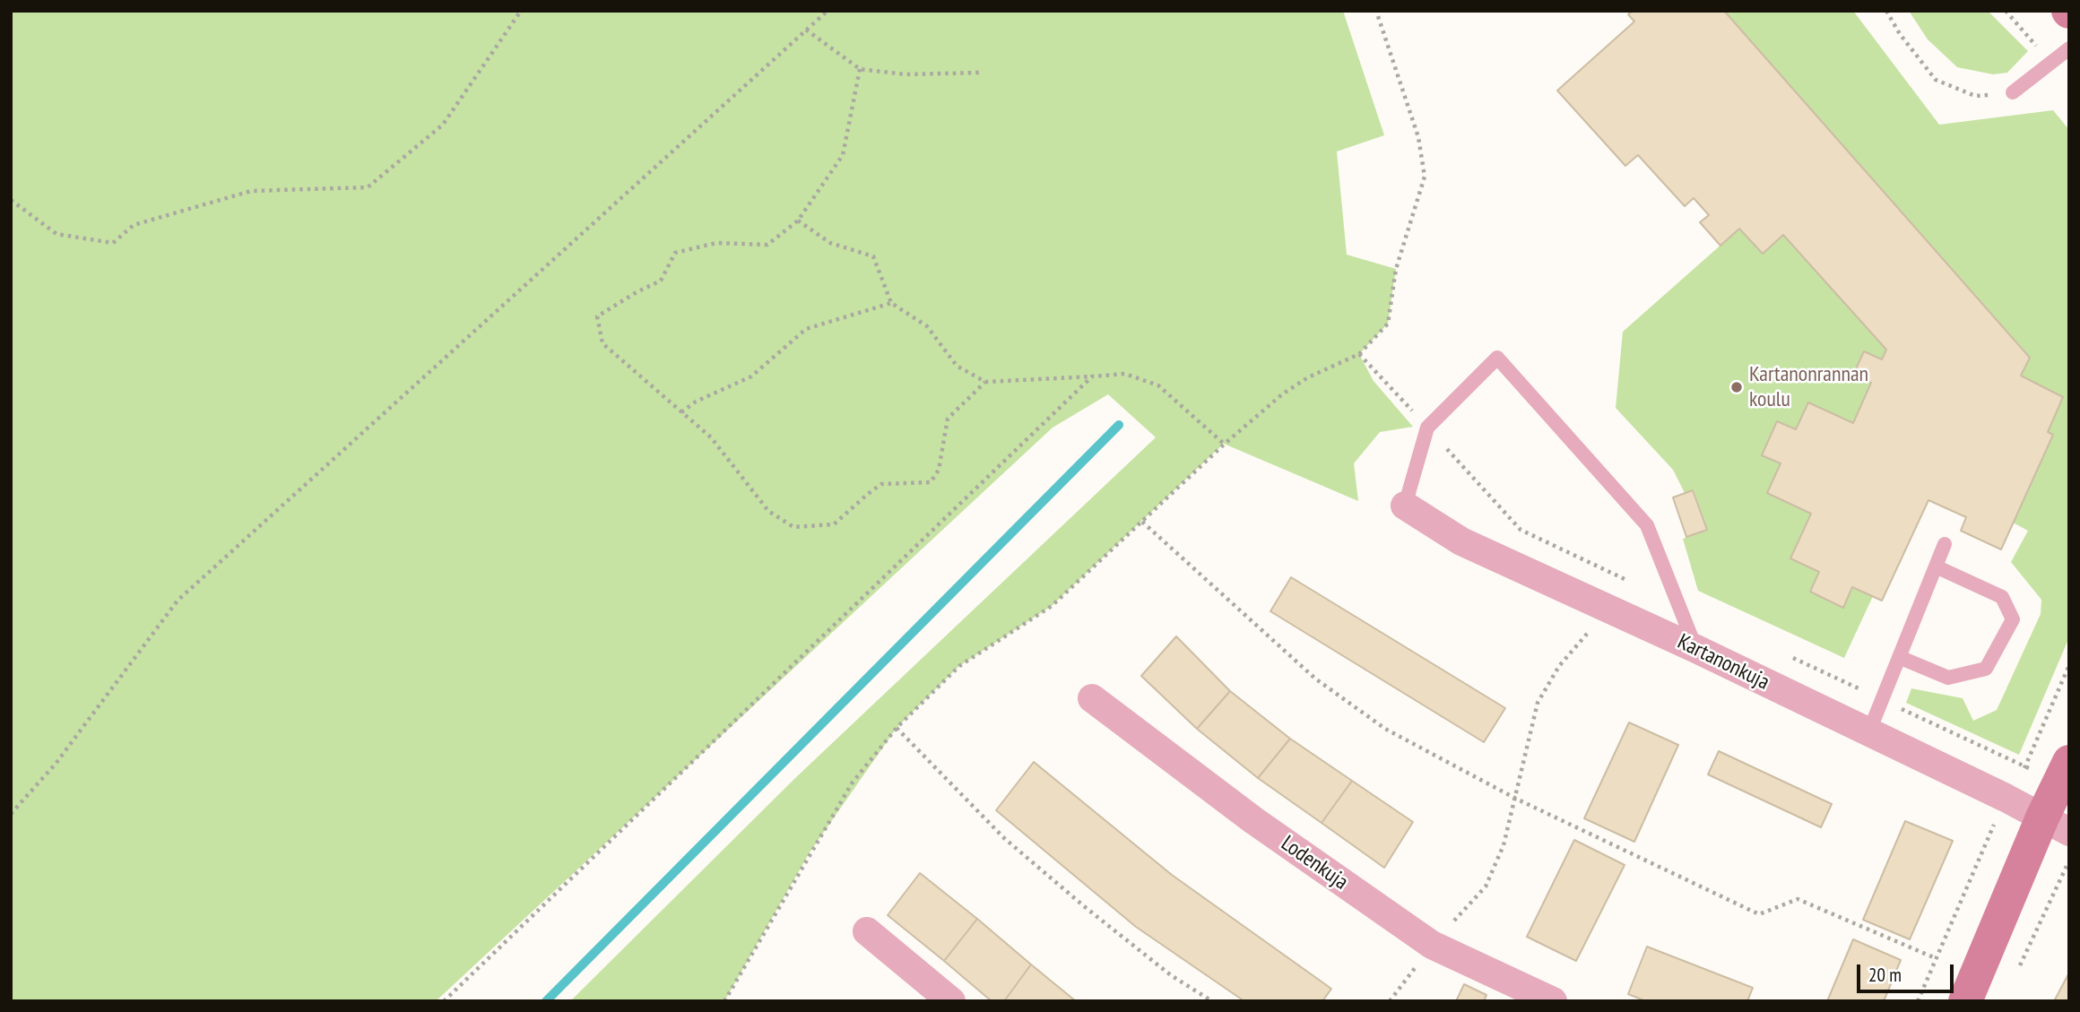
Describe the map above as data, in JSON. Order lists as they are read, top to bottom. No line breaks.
{"streets":{"street":["Kartanonkuja","Lodenkuja"]},"places":["Kartanonrannan koulu"],"scale_bar":"20 m"}
